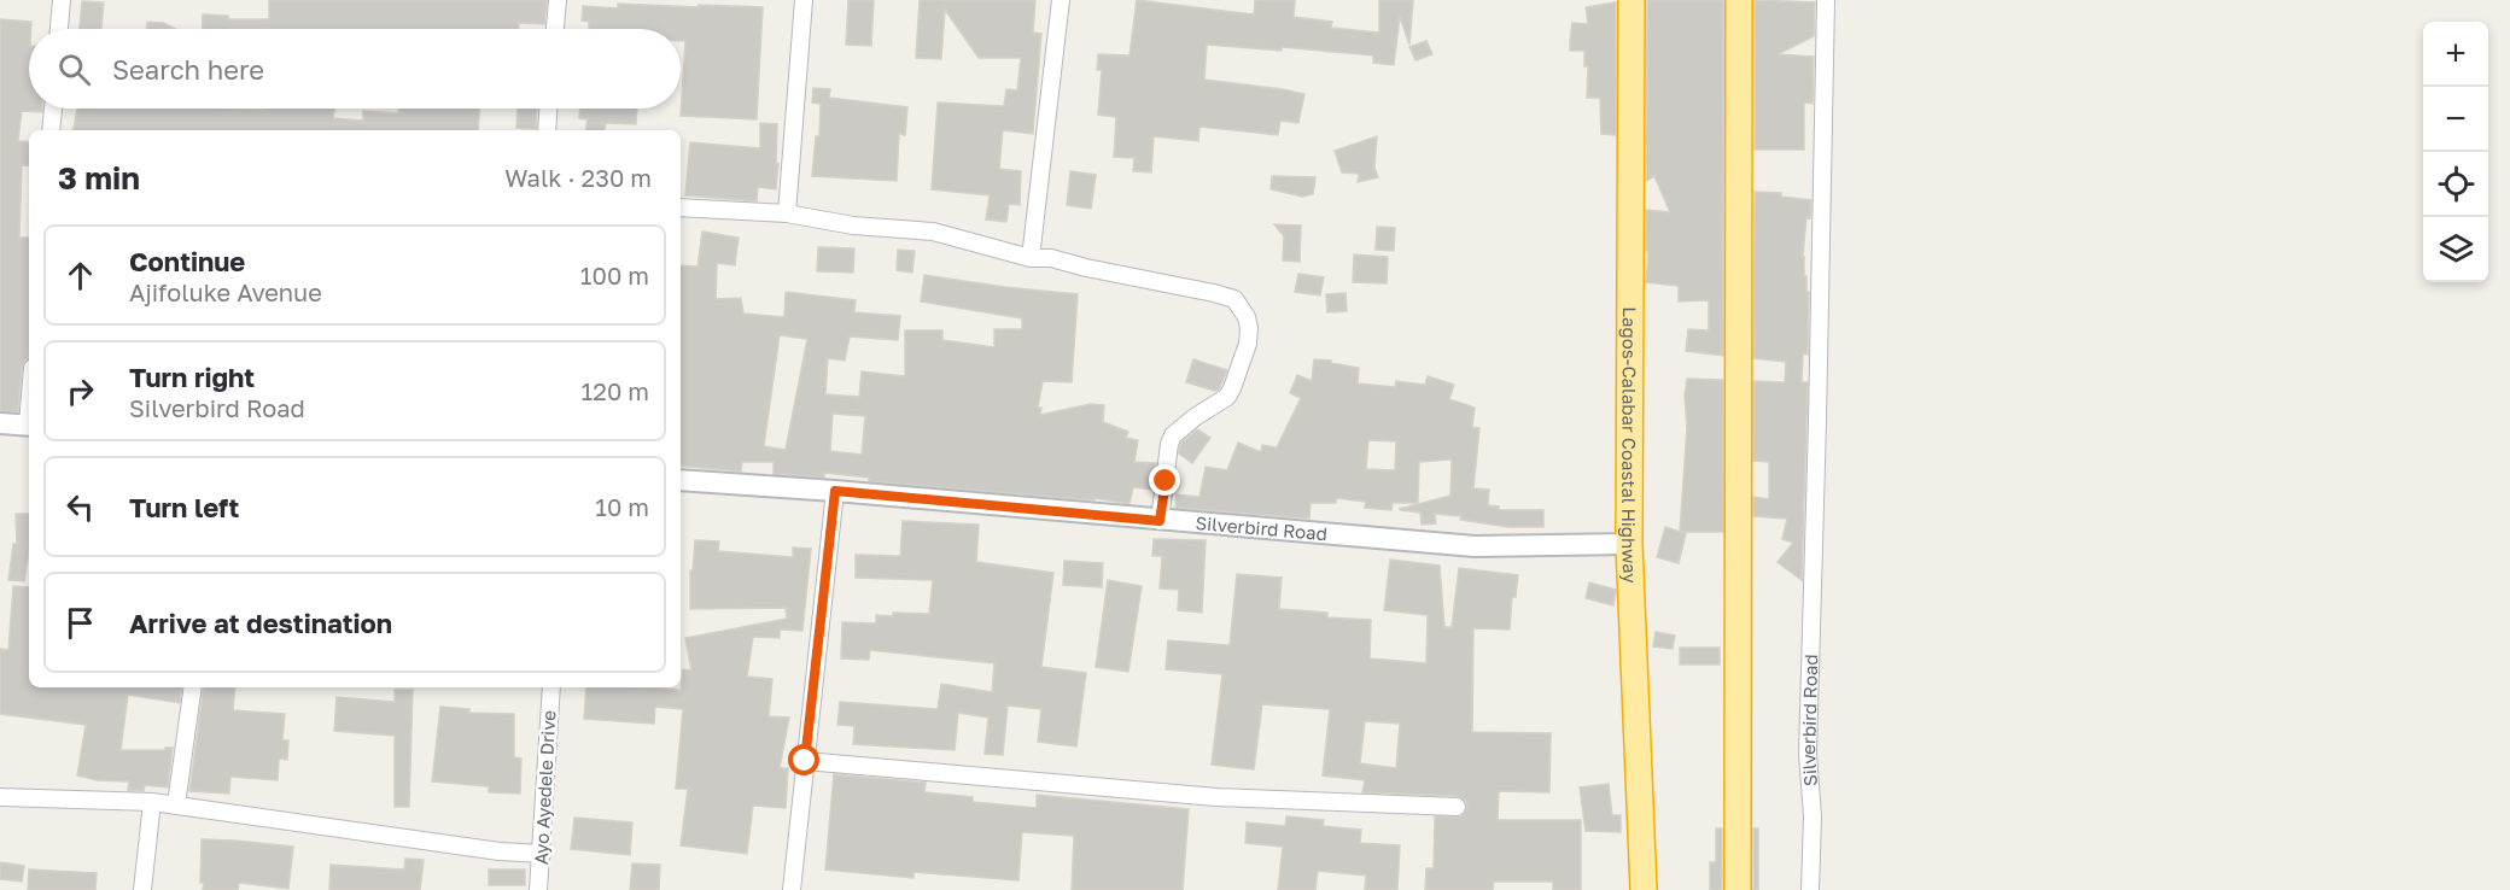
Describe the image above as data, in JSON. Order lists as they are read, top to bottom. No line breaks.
{"streets":{"highway":["Lagos-Calabar Coastal Highway"],"street":["Silverbird Road","Ayo Ayedele Drive"]},"crossings":[["Lagos-Calabar Coastal Highway","Silverbird Road"]],"page":{"map_buttons":["+","−"],"search":"Search here","heading":["3 min","Walk · 230 m"],"list":[["Continue","Ajifoluke Avenue","100 m"],["Turn right","Silverbird Road","120 m"],["Turn left","10 m"],"Arrive at destination"]}}
